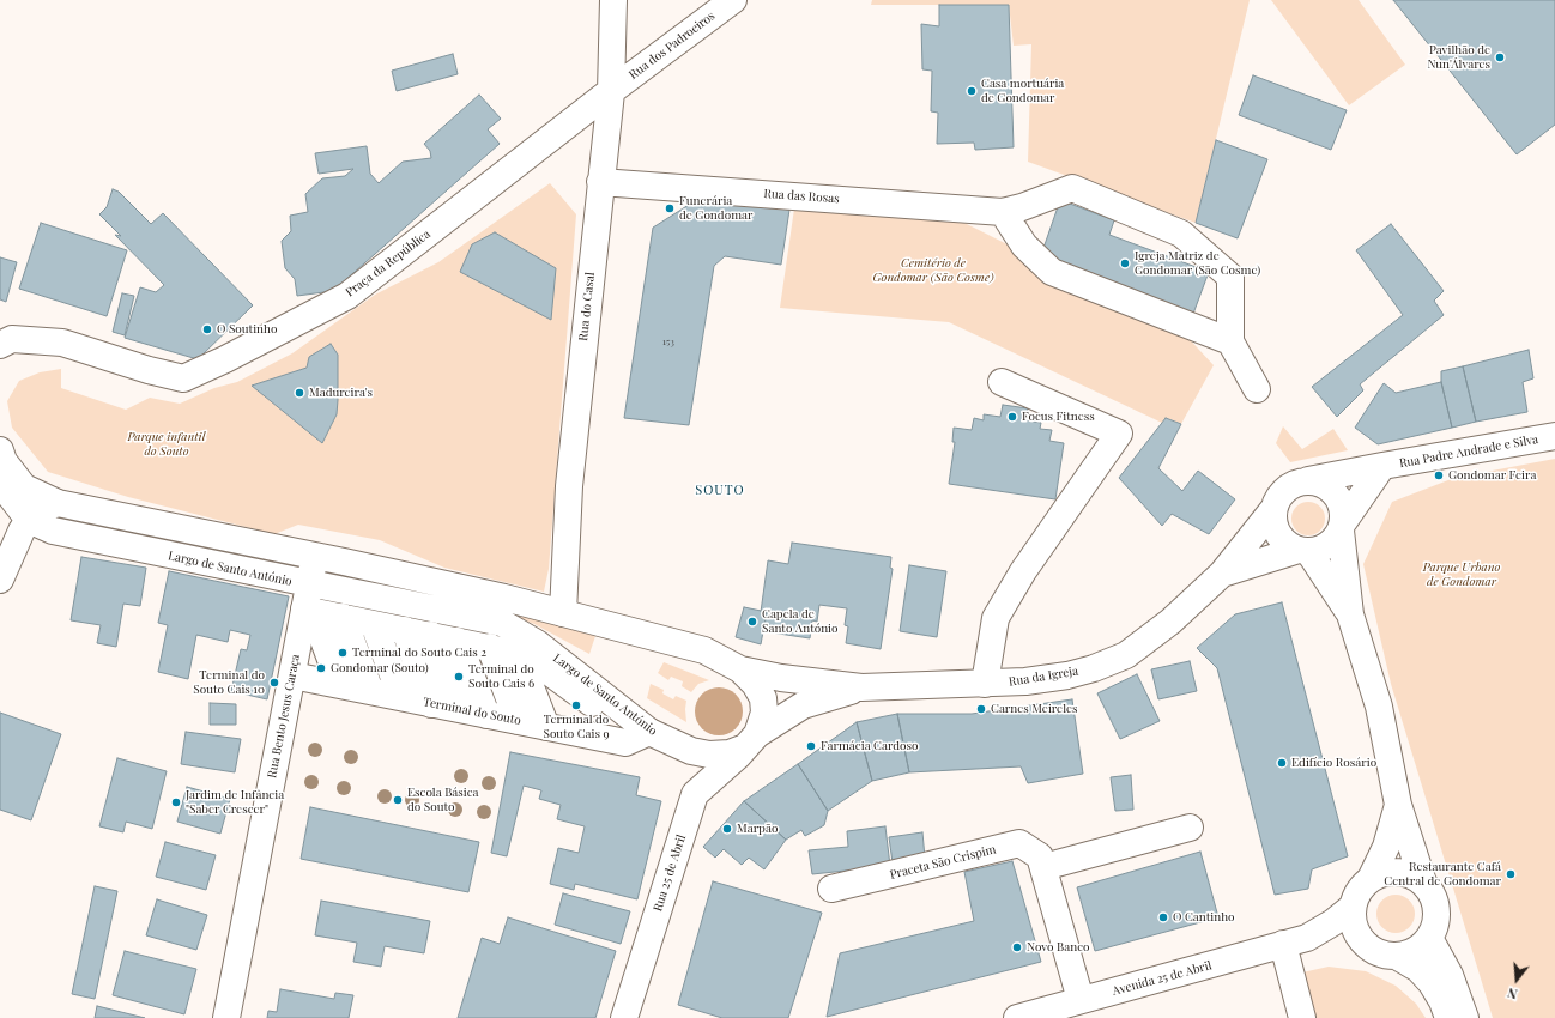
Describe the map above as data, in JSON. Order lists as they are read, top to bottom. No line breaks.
{"streets":{"street":["Rua dos Padroeiros","Rua das Rosas","Praça da República","Rua do Casal","Rua Padre Andrade e Silva","Largo de Santo António","Rua da Igreja","Terminal do Souto","Rua Bento Jesus Caraça","Praceta São Crispim","Rua 25 de Abril","Avenida 25 de Abril"]},"crossings":[["Rua dos Padroeiros","Praça da República"],["Rua dos Padroeiros","Rua do Casal"],["Rua das Rosas","Rua do Casal"],["Praça da República","Rua do Casal"],["Rua Padre Andrade e Silva","Rua da Igreja"],["Largo de Santo António","Rua da Igreja"],["Largo de Santo António","Terminal do Souto"],["Largo de Santo António","Rua Bento Jesus Caraça"],["Largo de Santo António","Rua 25 de Abril"],["Rua da Igreja","Rua 25 de Abril"],["Terminal do Souto","Rua Bento Jesus Caraça"],["Praceta São Crispim","Avenida 25 de Abril"]],"districts":["SOUTO"],"parks":["Cemitério de Gondomar (São Cosme)","Parque infantil do Souto","Parque Urbano de Gondomar"],"places":["Pavilhão de Nun'Álvares","Casa mortuária de Gondomar","Funerária de Gondomar","Igreja Matriz de Gondomar (São Cosme)","O Soutinho","Madureira's","Focus Fitness","Gondomar Feira","Capela de Santo António","Terminal do Souto Cais 2","Gondomar (Souto)","Terminal do Souto Cais 6","Terminal do Souto Cais 10","Terminal do Souto Cais 9","Carnes Meireles","Farmácia Cardoso","Edifício Rosário","Escola Básica do Souto","Jardim de Infância \"Saber Crescer\"","Marpão","Restaurante Cafá Central de Gondomar","O Cantinho","Novo Banco"],"house_numbers":["153"],"north":"bottom"}
